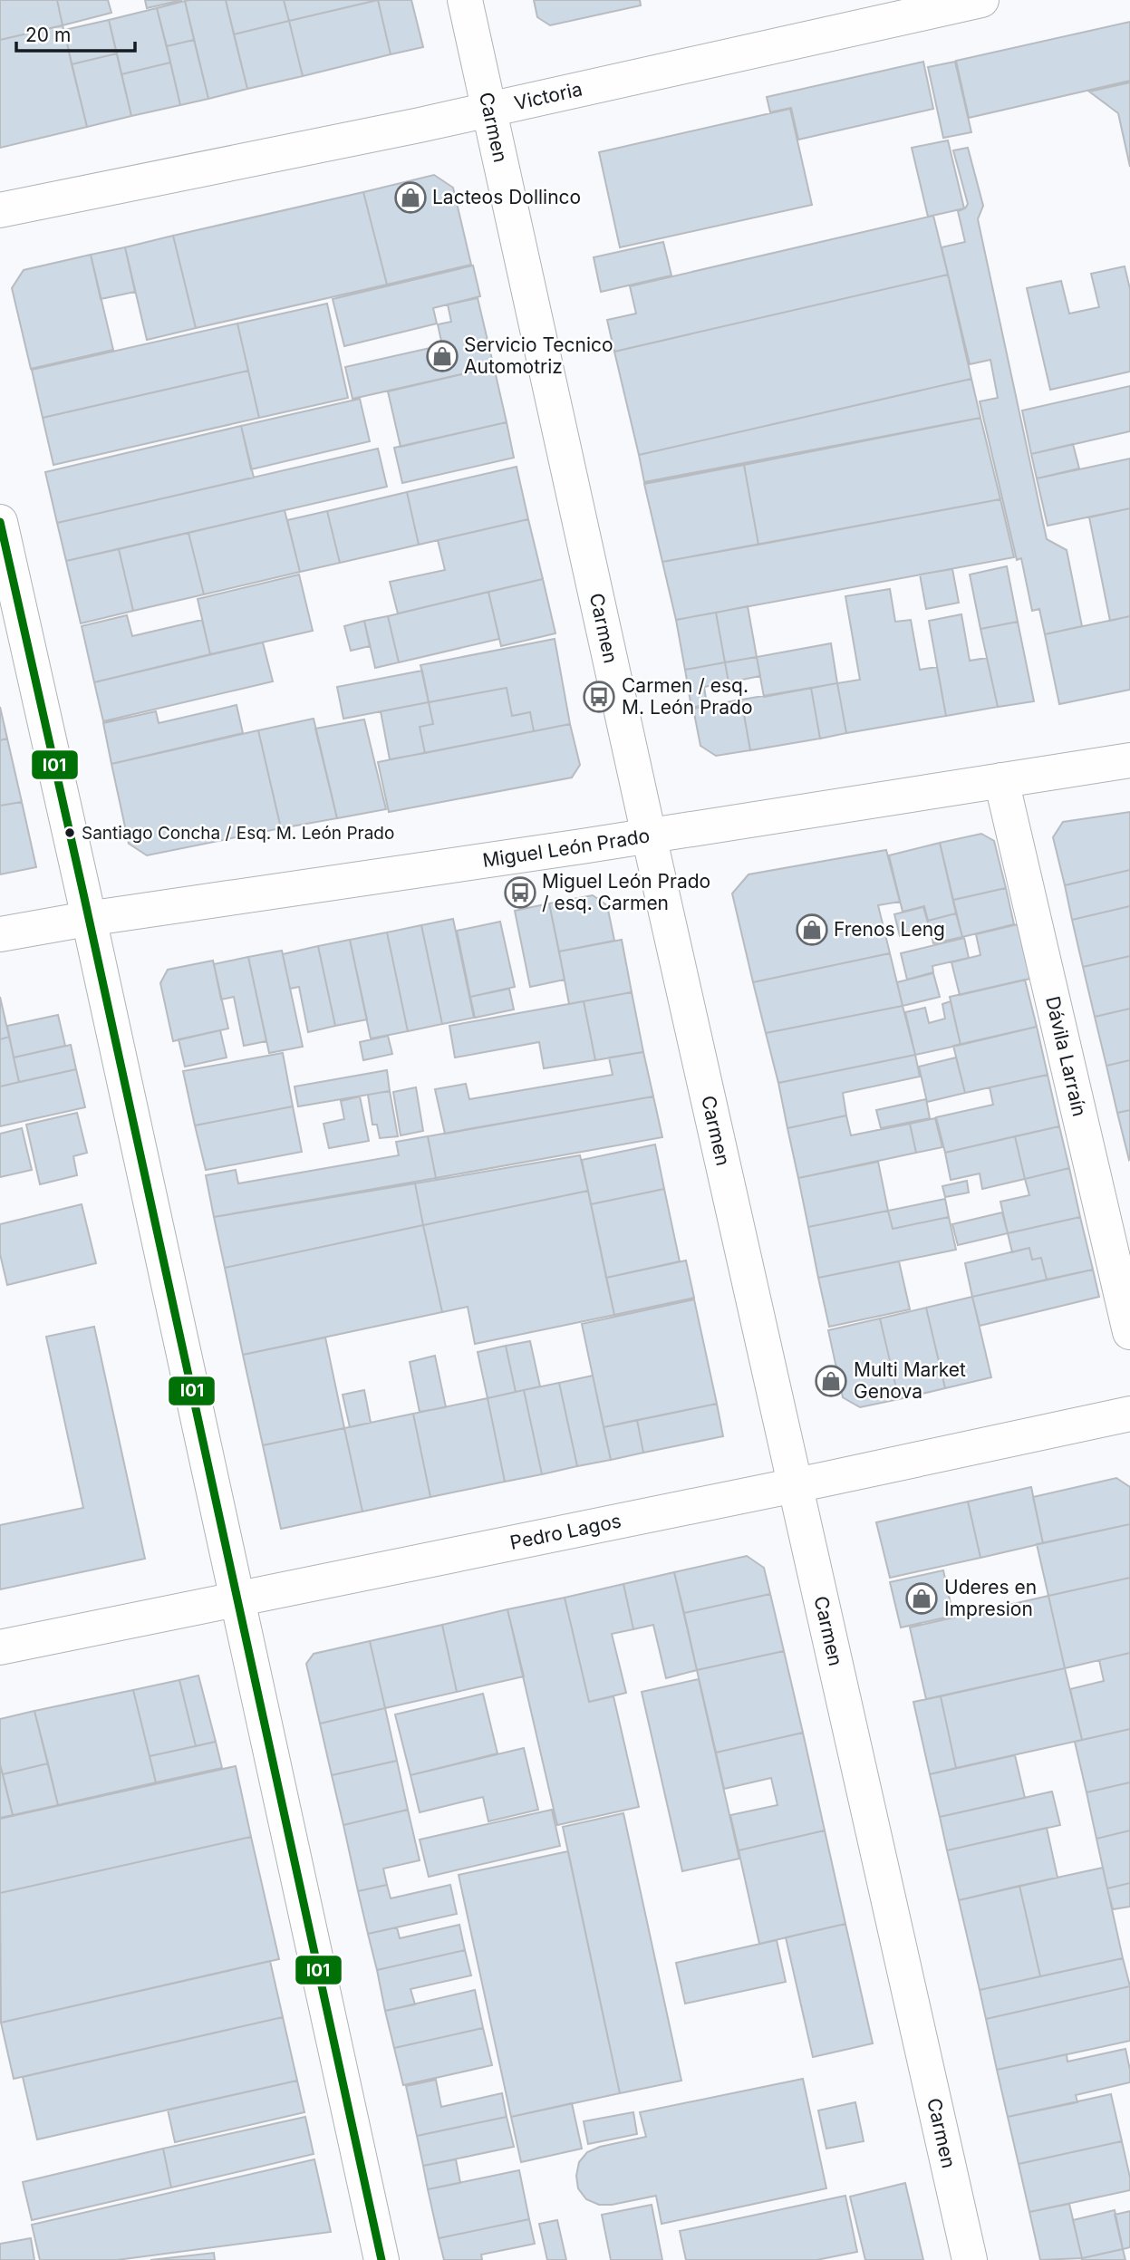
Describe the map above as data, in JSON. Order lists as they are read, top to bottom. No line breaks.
{"streets":{"street":["Victoria","Carmen","Miguel León Prado","Dávila Larraín","Pedro Lagos"]},"crossings":[["Victoria","Carmen"],["Carmen","Miguel León Prado"],["Carmen","Pedro Lagos"],["Miguel León Prado","Dávila Larraín"]],"places":{"shop":["Lacteos Dollinco","Servicio Tecnico Automotriz","Frenos Leng","Multi Market Genova","Uderes en Impresion"],"bus stop":["Carmen / esq. M. León Prado","Miguel León Prado / esq. Carmen"],"other":["Santiago Concha / Esq. M. León Prado"]},"lines":["transit line I01"],"scale_bar":"20 m"}
